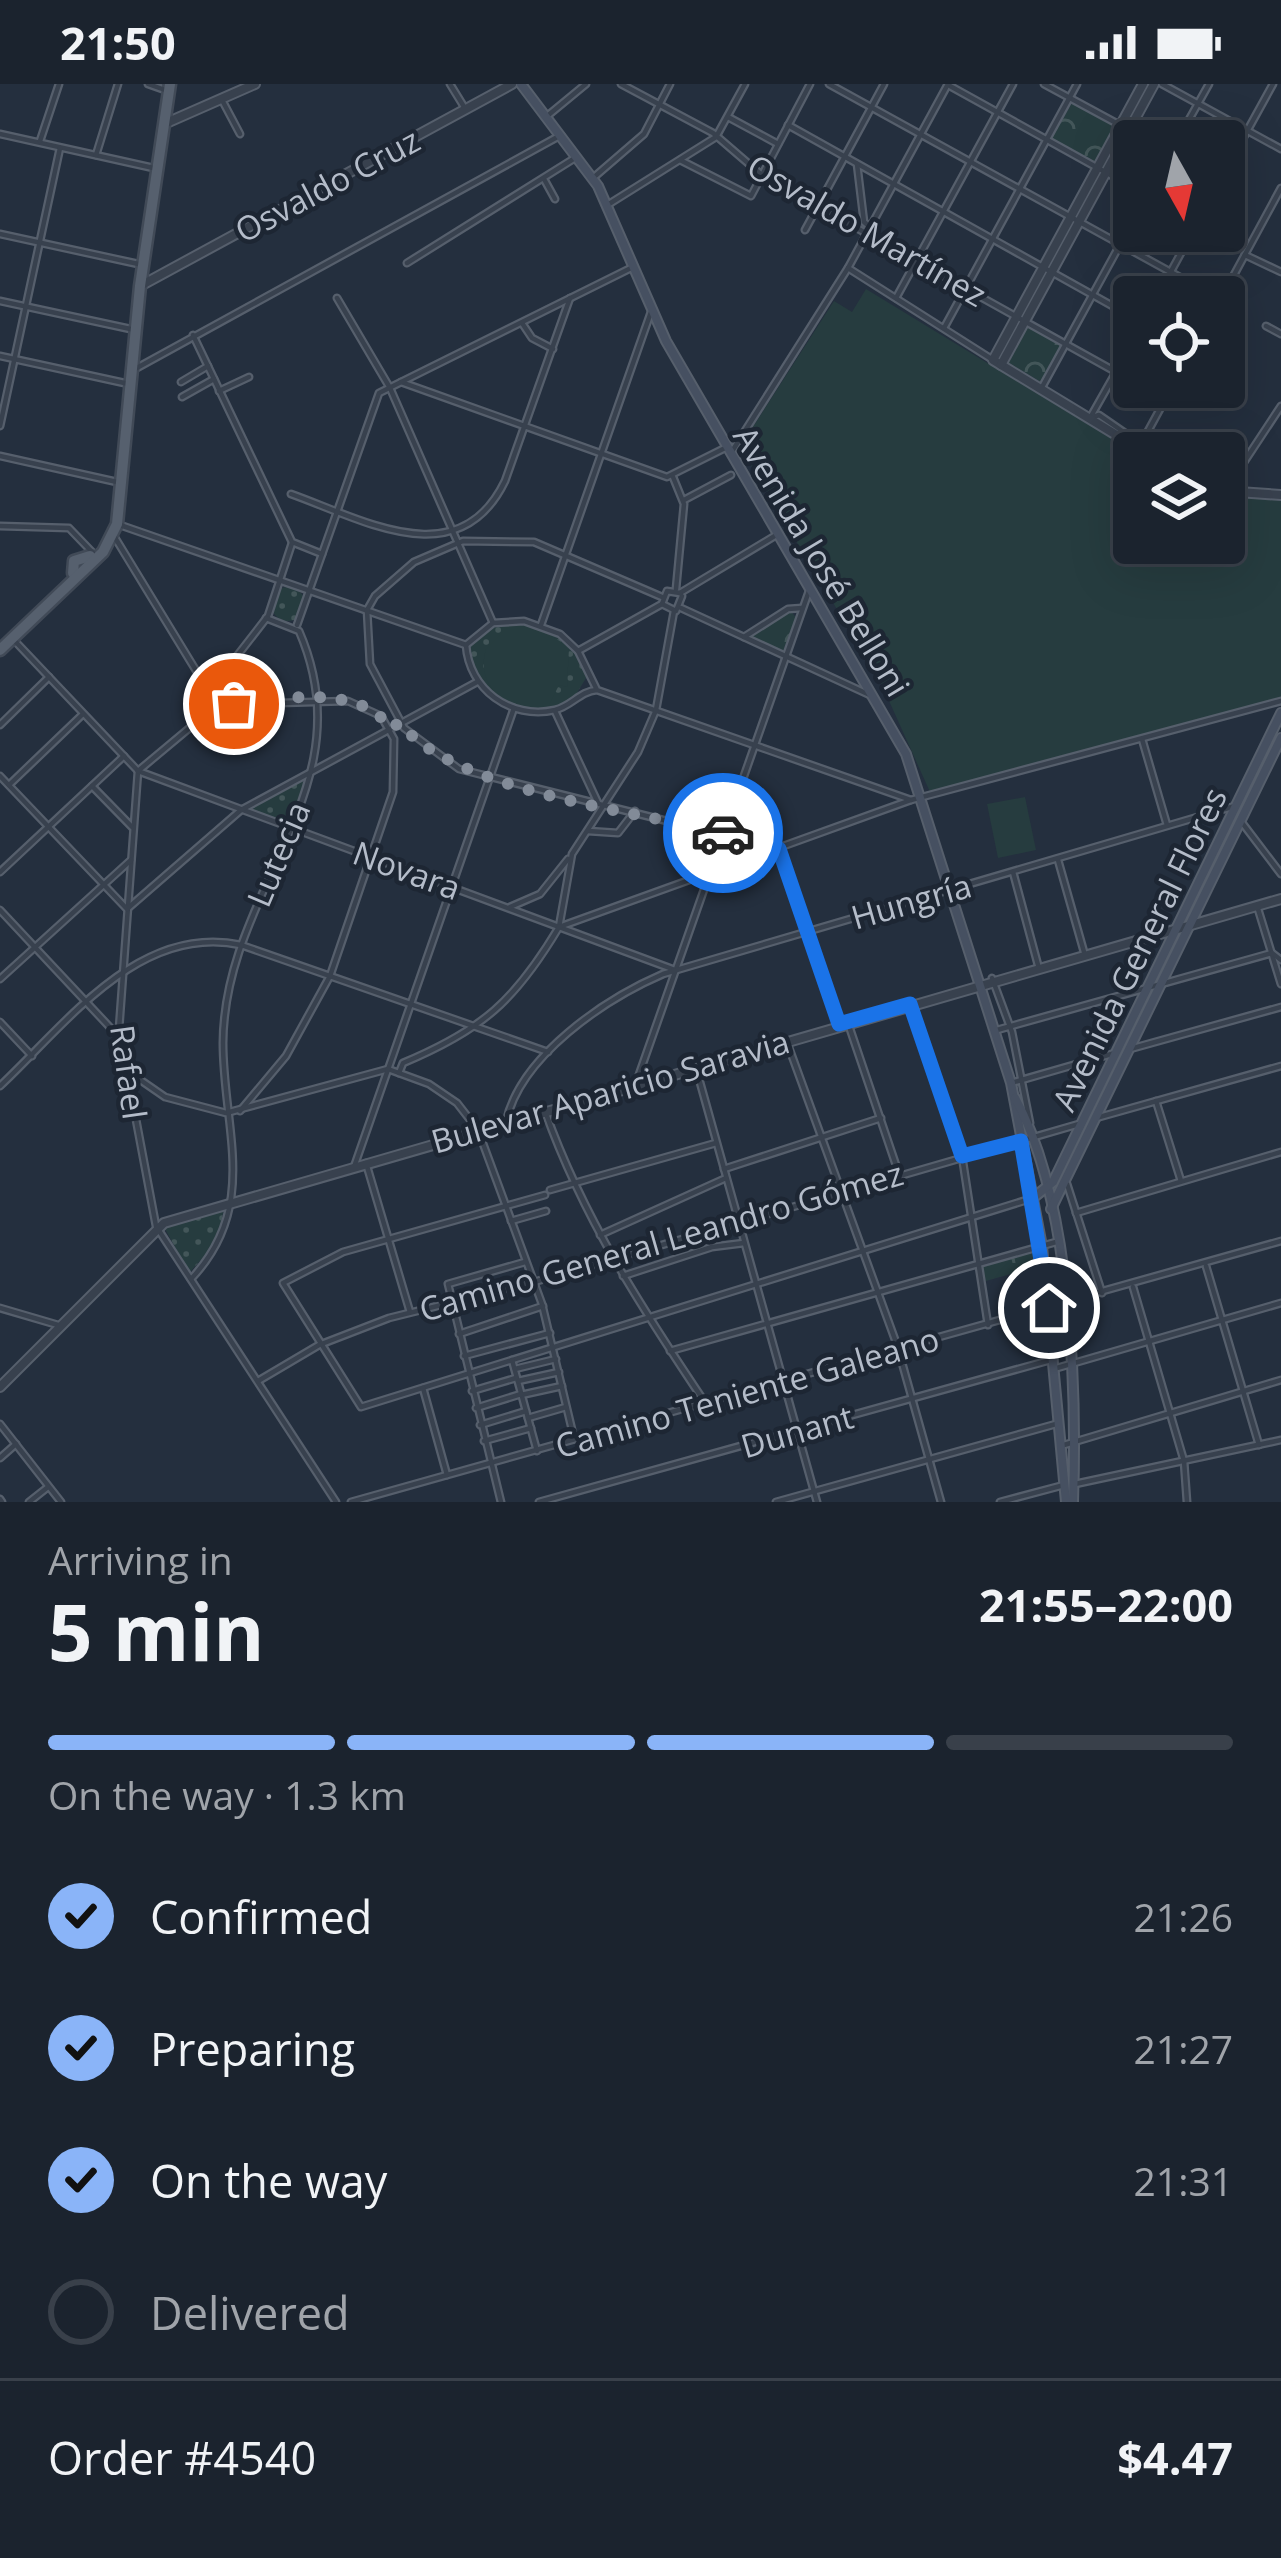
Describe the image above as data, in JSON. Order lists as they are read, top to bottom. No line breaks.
{"streets":{"main road":["Avenida José Belloni","Avenida General Flores"],"street":["Osvaldo Cruz","Osvaldo Martínez","Lutecia","Novara","Hungría","Rafael","Bulevar Aparicio Saravia","Camino General Leandro Gómez","Camino Teniente Galeano","Dunant"]},"crossings":[["Osvaldo Cruz","Avenida José Belloni"],["Avenida José Belloni","Hungría"],["Avenida José Belloni","Avenida General Flores"],["Avenida José Belloni","Bulevar Aparicio Saravia"],["Avenida José Belloni","Camino General Leandro Gómez"],["Avenida José Belloni","Camino Teniente Galeano"],["Avenida José Belloni","Dunant"],["Lutecia","Novara"],["Lutecia","Bulevar Aparicio Saravia"],["Novara","Hungría"],["Novara","Rafael"],["Hungría","Avenida General Flores"],["Hungría","Bulevar Aparicio Saravia"],["Avenida General Flores","Bulevar Aparicio Saravia"],["Avenida General Flores","Camino General Leandro Gómez"],["Rafael","Bulevar Aparicio Saravia"],["Rafael","Camino General Leandro Gómez"]],"north":"bottom","page":{"status":"21:50","heading":["5 min","Arriving in","21:55–22:00"],"panel":["Order #4540","$4.47"],"bar":"On the way · 1.3 km","list":[["Confirmed","21:26"],["Preparing","21:27"],["On the way","21:31"],"Delivered"]}}
